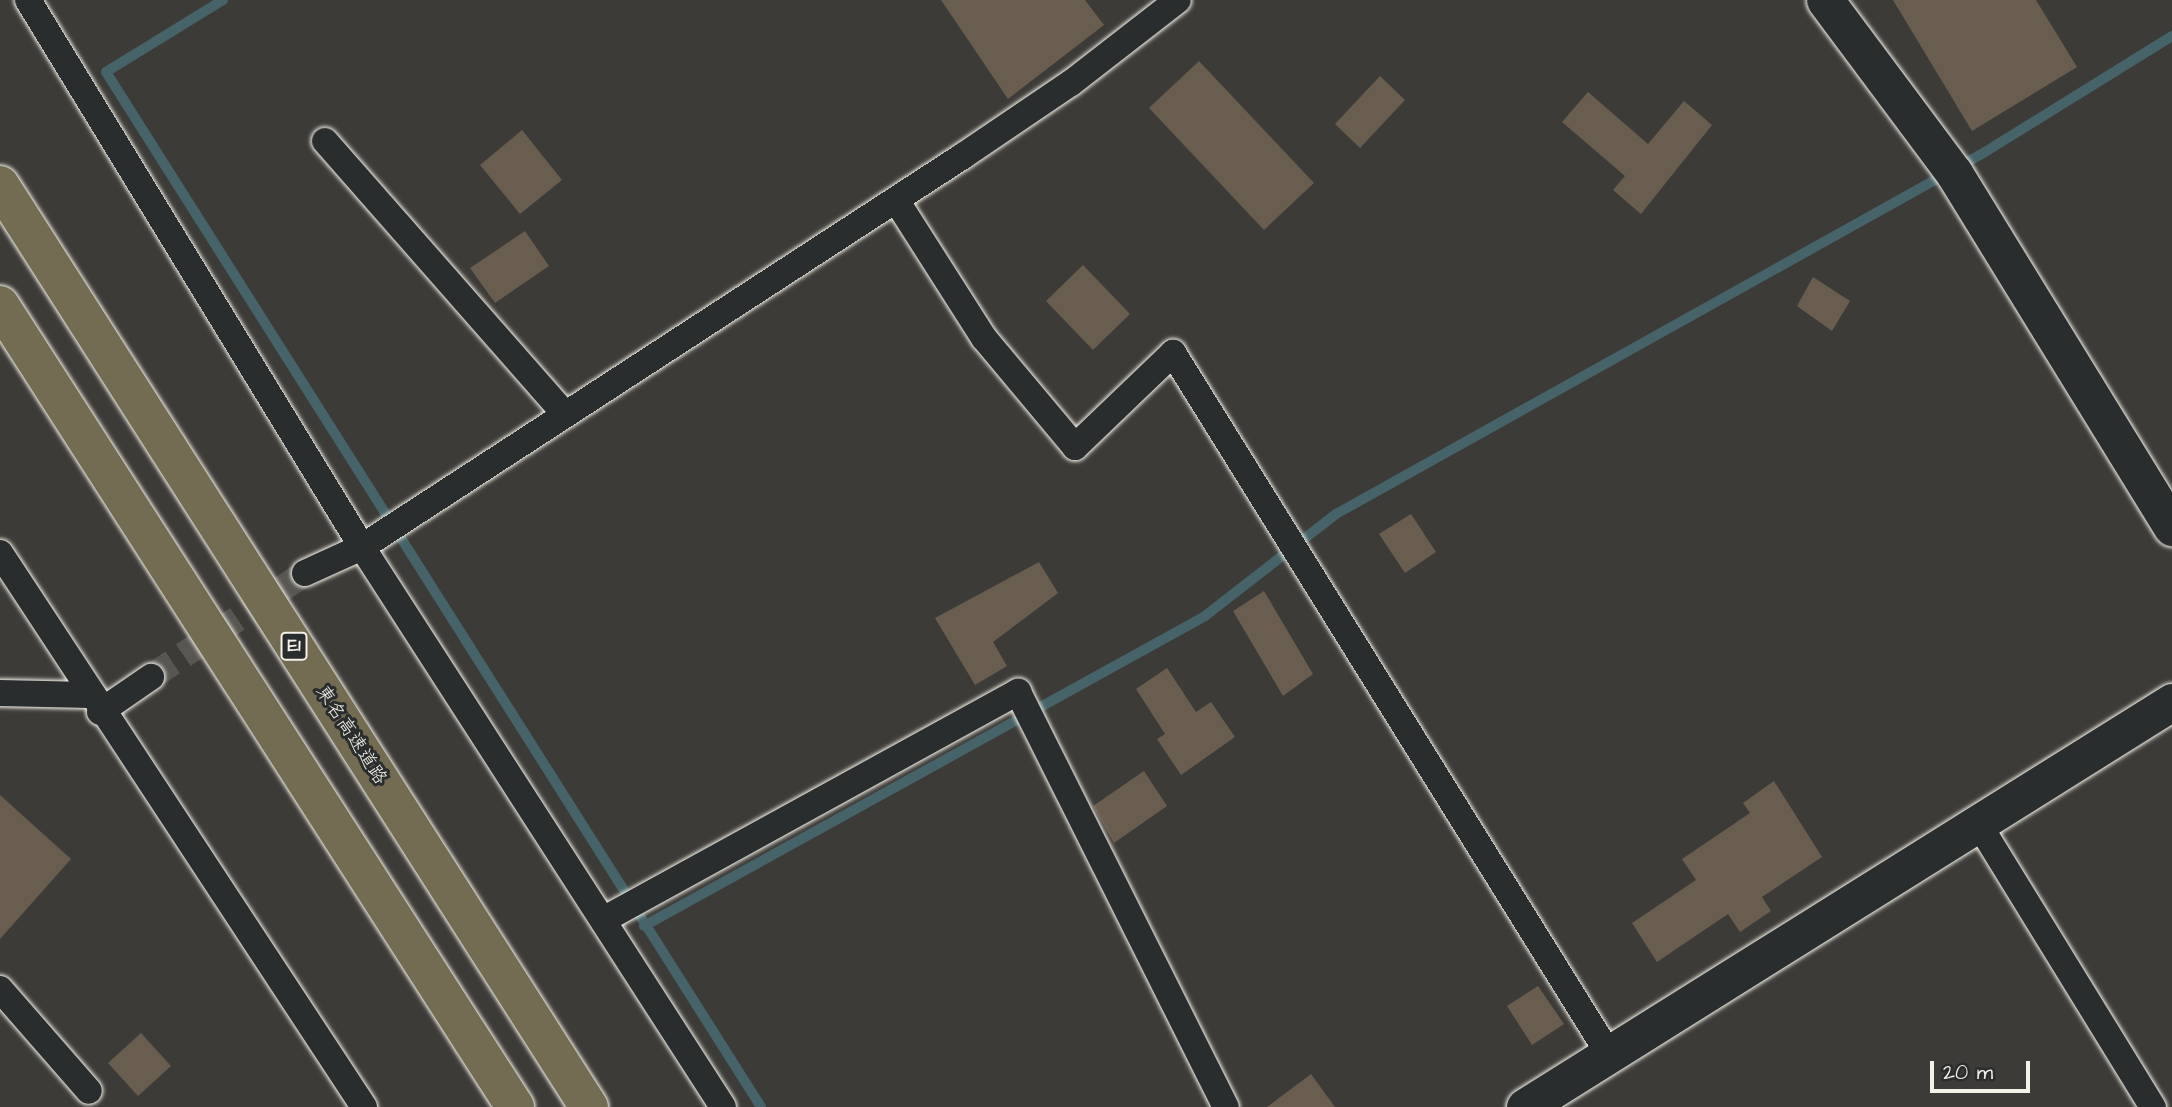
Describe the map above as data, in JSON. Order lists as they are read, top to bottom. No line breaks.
{"streets":{"highway":["E1","東名高速道路"]},"scale_bar":"20 m"}
